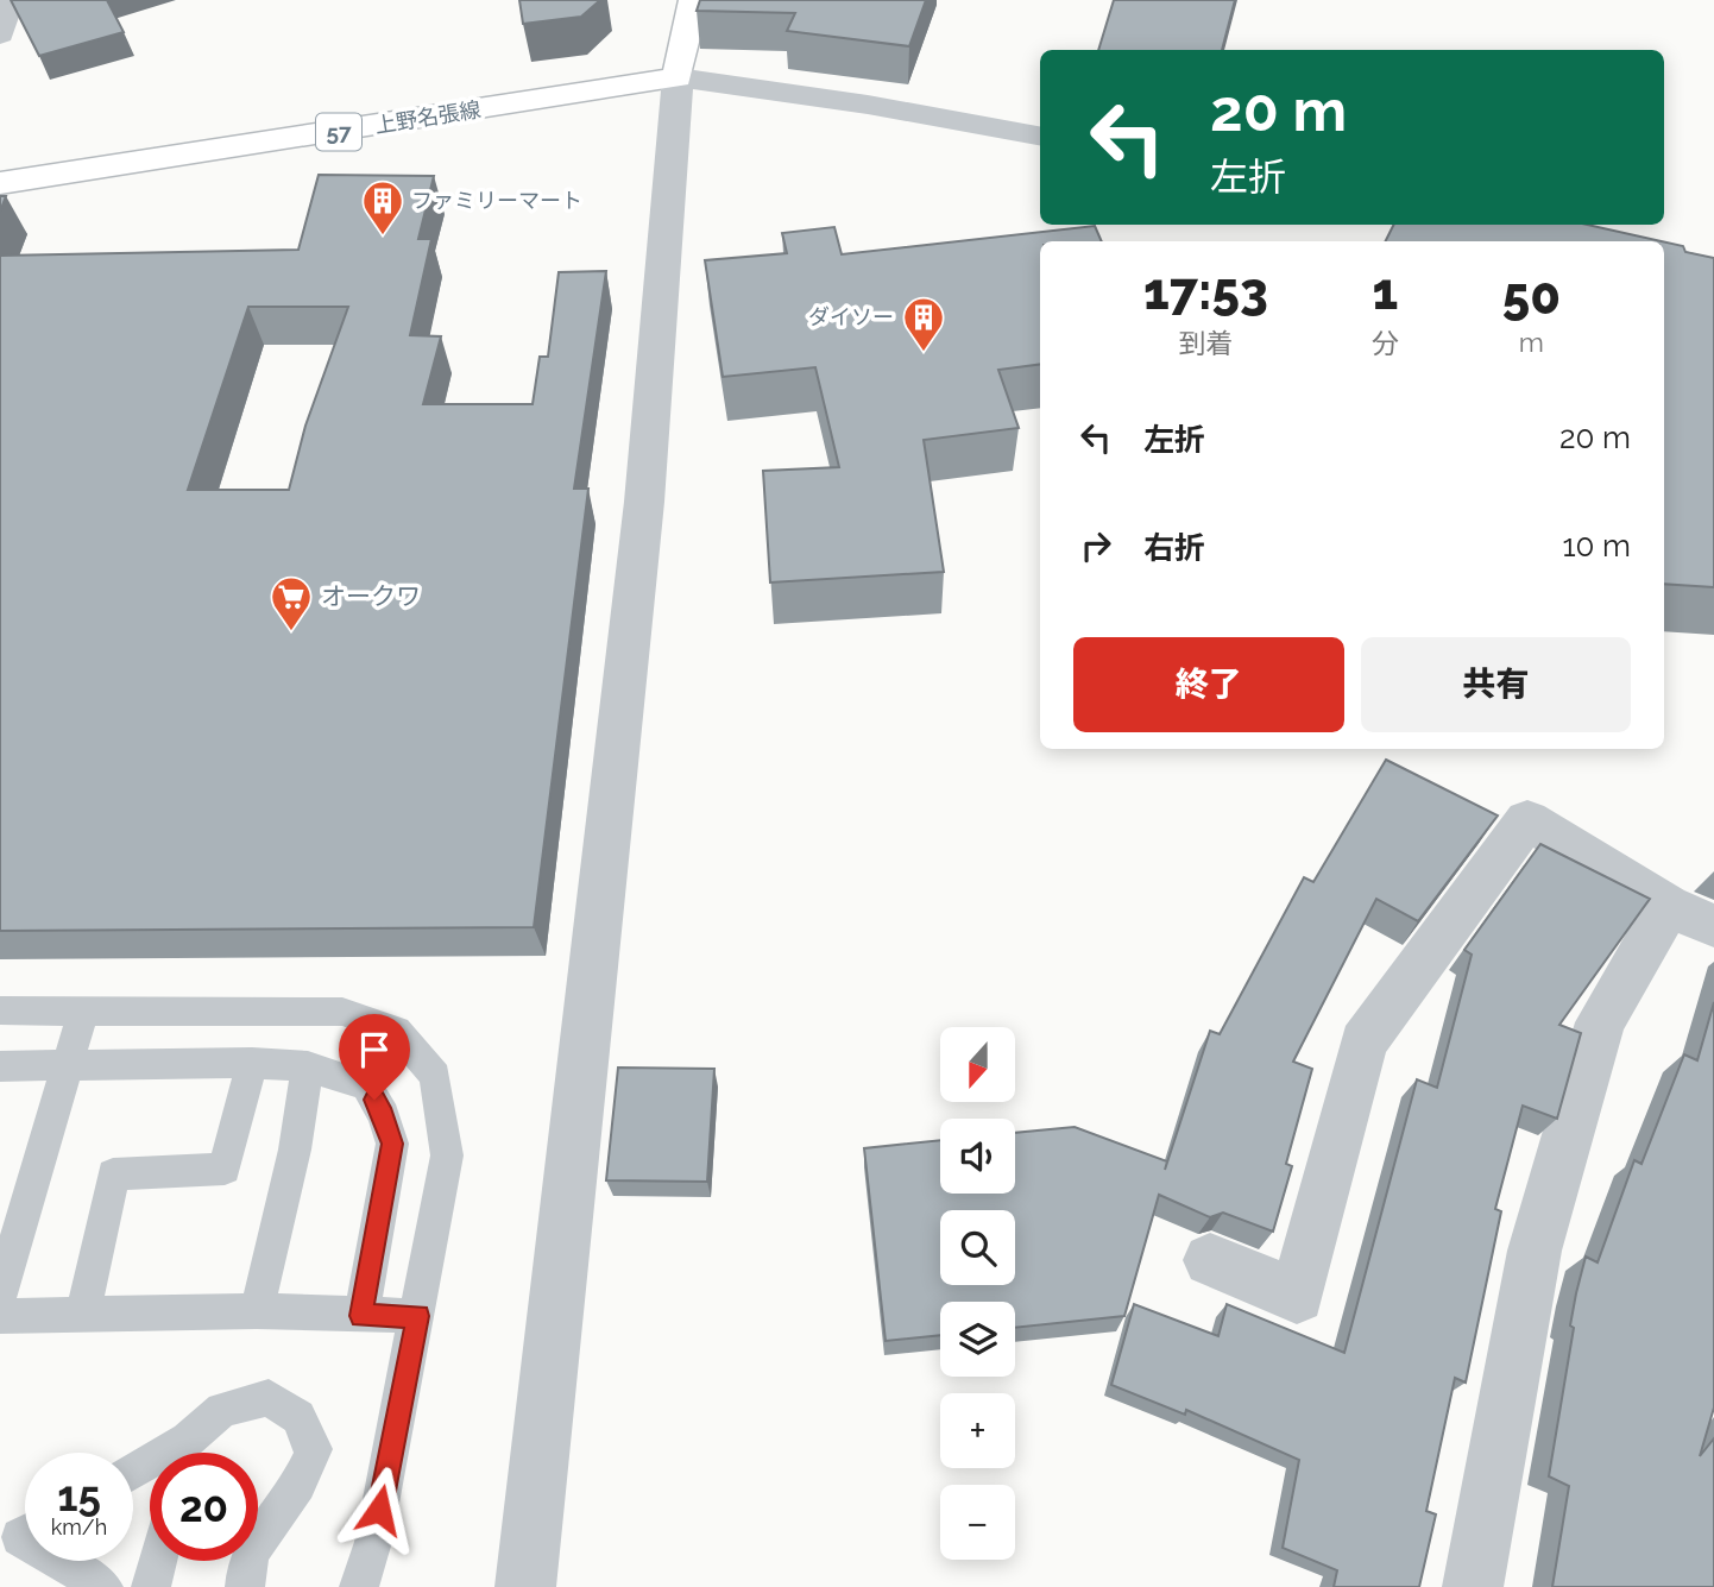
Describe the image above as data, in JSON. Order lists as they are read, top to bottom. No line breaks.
{"streets":{"main road":["上野名張線","57"]},"places":{"building":["ファミリーマート","ダイソー"],"supermarket":["オークワ"]},"north":"bottom","page":{"turn":["20 m","左折"],"eta":["17:53","到着","1","分","50","m"],"list":[{"name":"左折","value":"20 m"},{"name":"右折","value":"10 m"}],"buttons":["終了","共有"],"map_buttons":["+","−"],"speed":"15 km/h","limit":"20"}}
